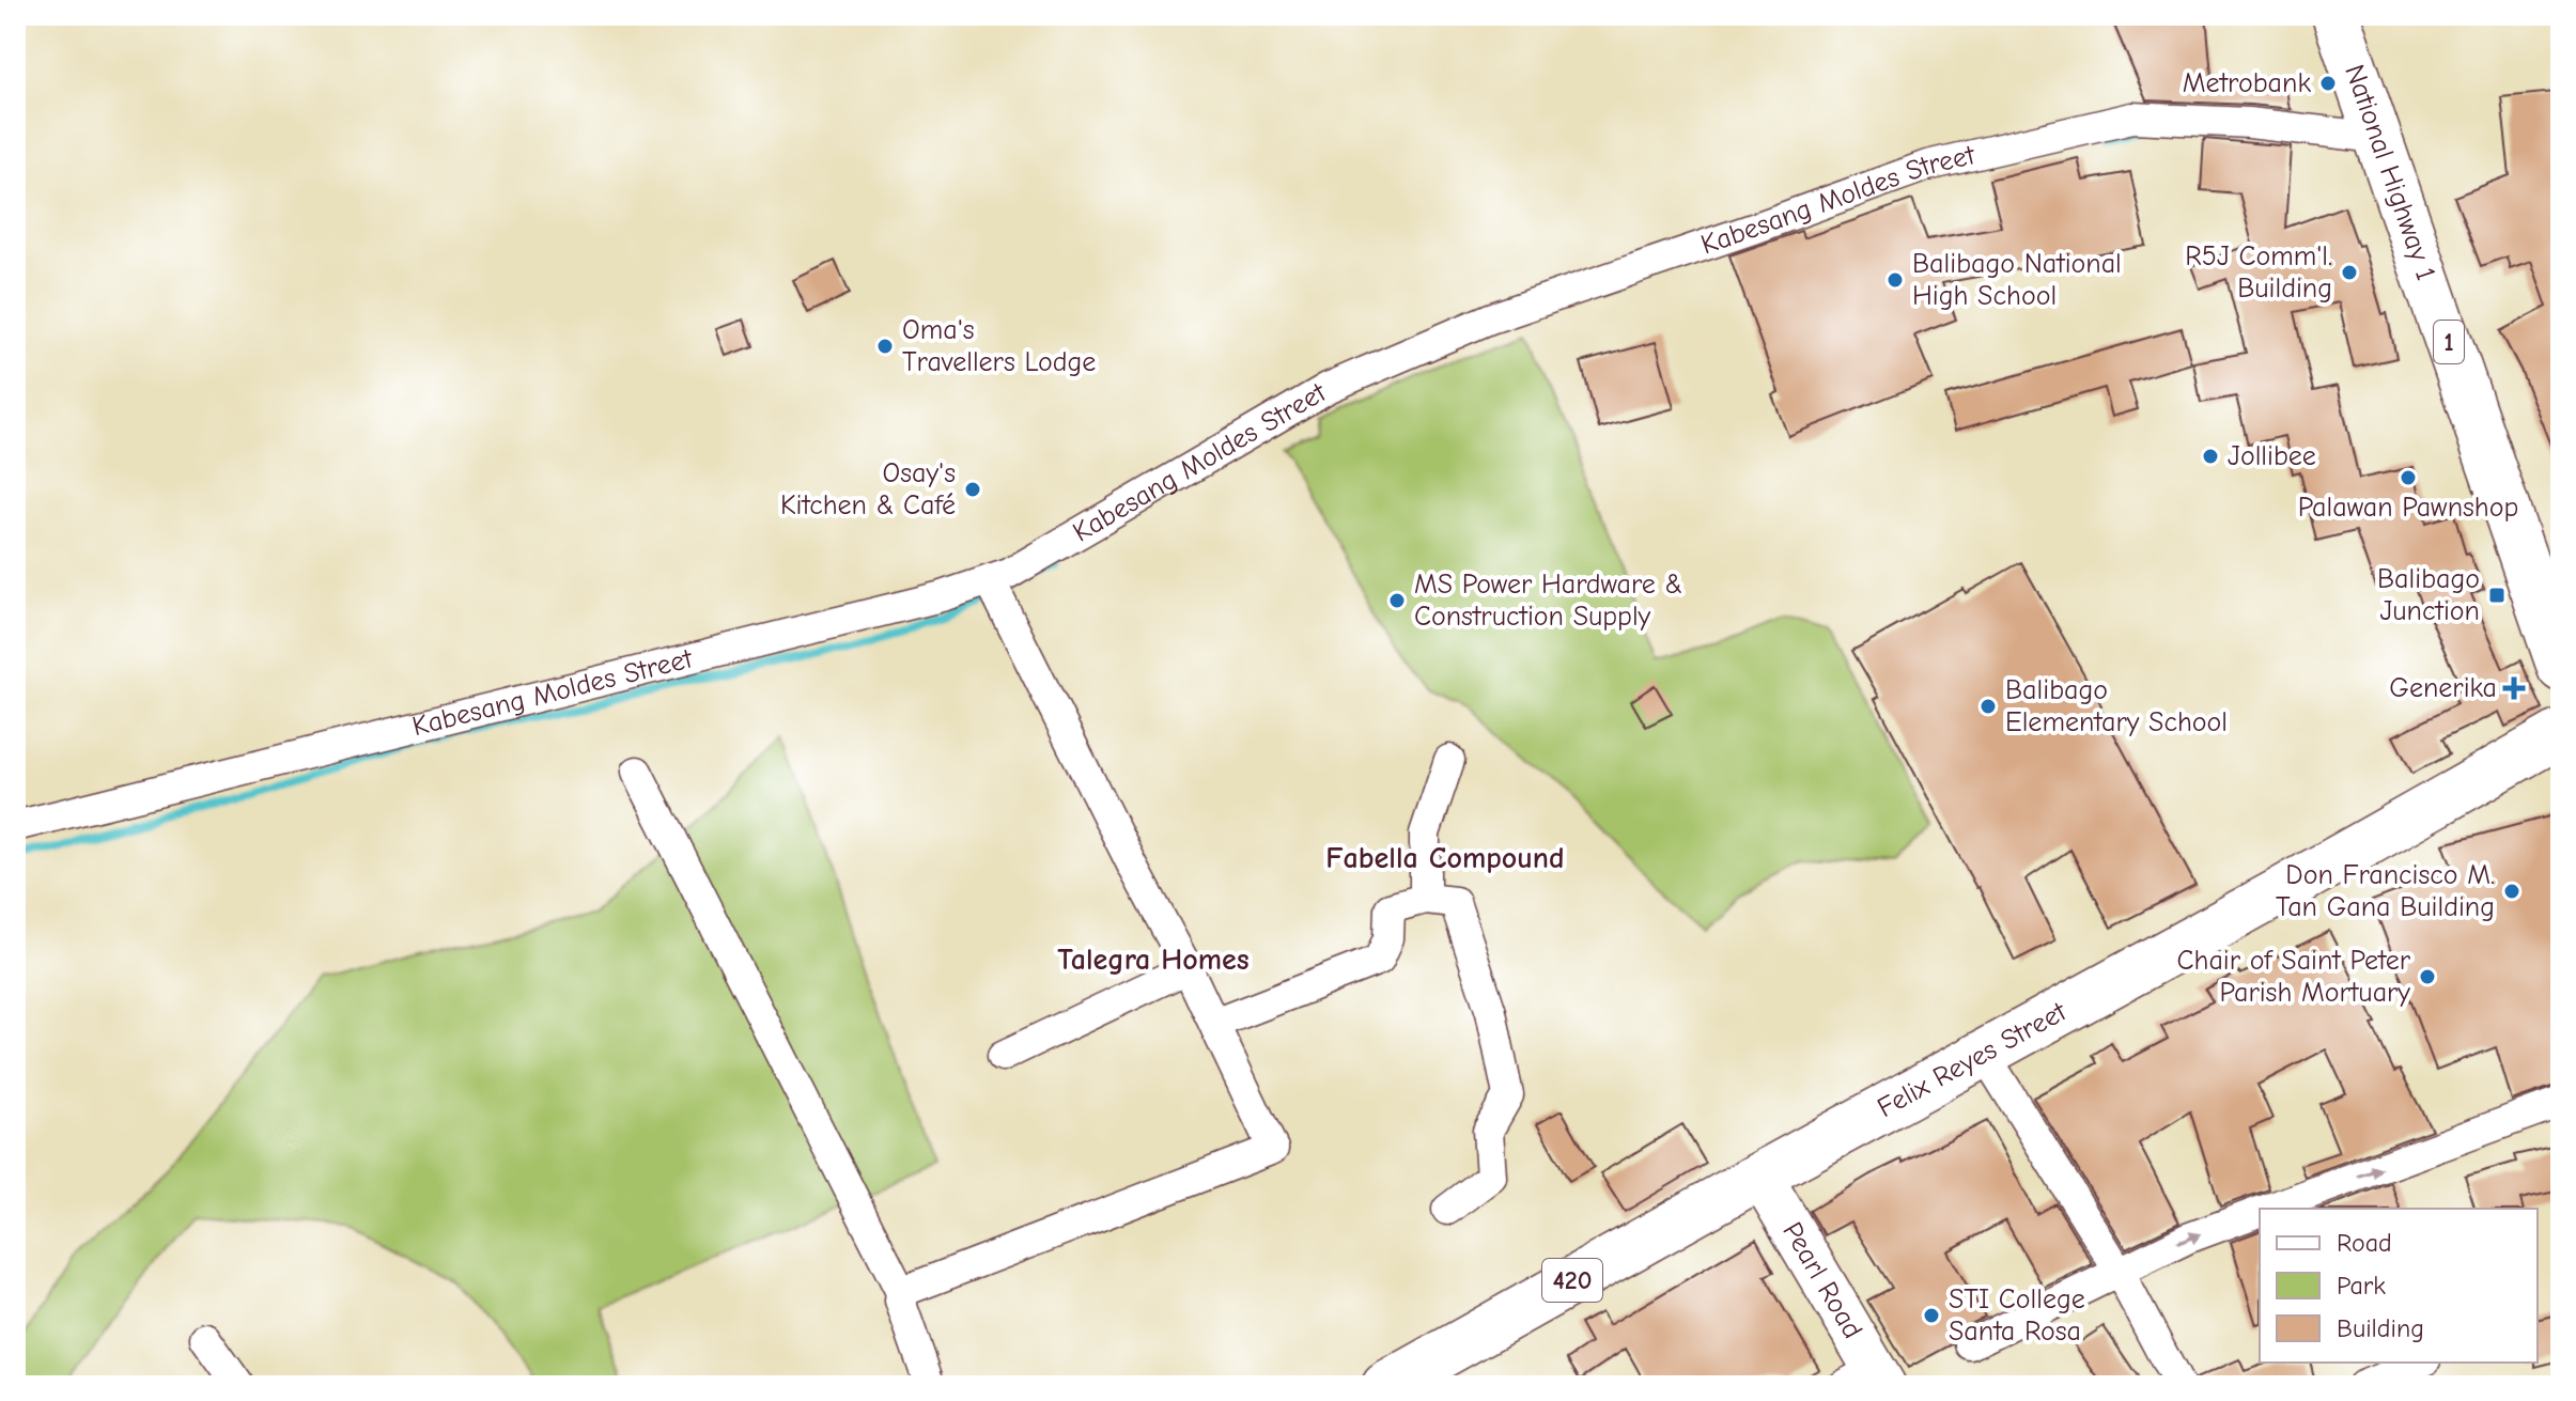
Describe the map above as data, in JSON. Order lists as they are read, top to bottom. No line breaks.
{"streets":{"main road":["National Highway 1","1","Felix Reyes Street","420"],"street":["Kabesang Moldes Street","Pearl Road"]},"crossings":[["National Highway 1","Kabesang Moldes Street"],["Felix Reyes Street","Pearl Road"]],"districts":["Fabella Compound","Talegra Homes"],"places":{"other":["Metrobank","R5J Comm'l. Building","Balibago National High School","Oma's Travellers Lodge","Jollibee","Palawan Pawnshop","Osay's Kitchen & Café","MS Power Hardware & Construction Supply","Balibago Elementary School","Don Francisco M. Tan Gana Building","Chair of Saint Peter Parish Mortuary","STI College Santa Rosa"],"transit":["Balibago Junction"],"health":["Generika"]},"legend":["Road","Park","Building"]}
